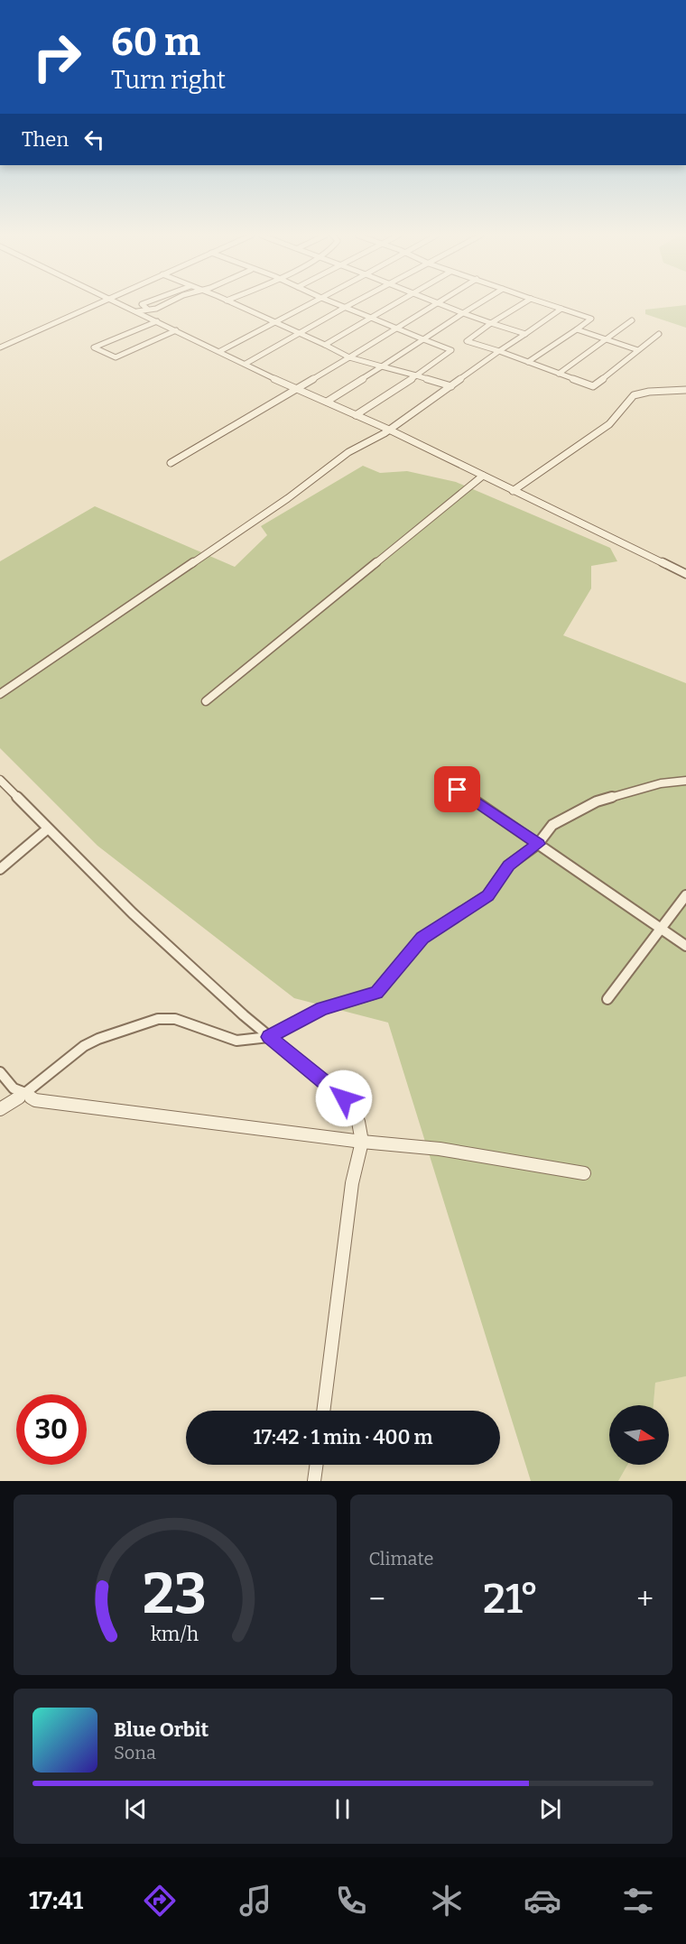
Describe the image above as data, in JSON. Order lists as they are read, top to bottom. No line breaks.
{"north":"right","page":{"turn":["60 m","Turn right"],"then":"Then","limit":"30","trip":"17:42 · 1 min · 400 m","tile":"Climate","heat":["−","21°","+"],"song":["Blue Orbit","Sona"],"tabs":"17:41","gauge":["23","km/h"]}}
